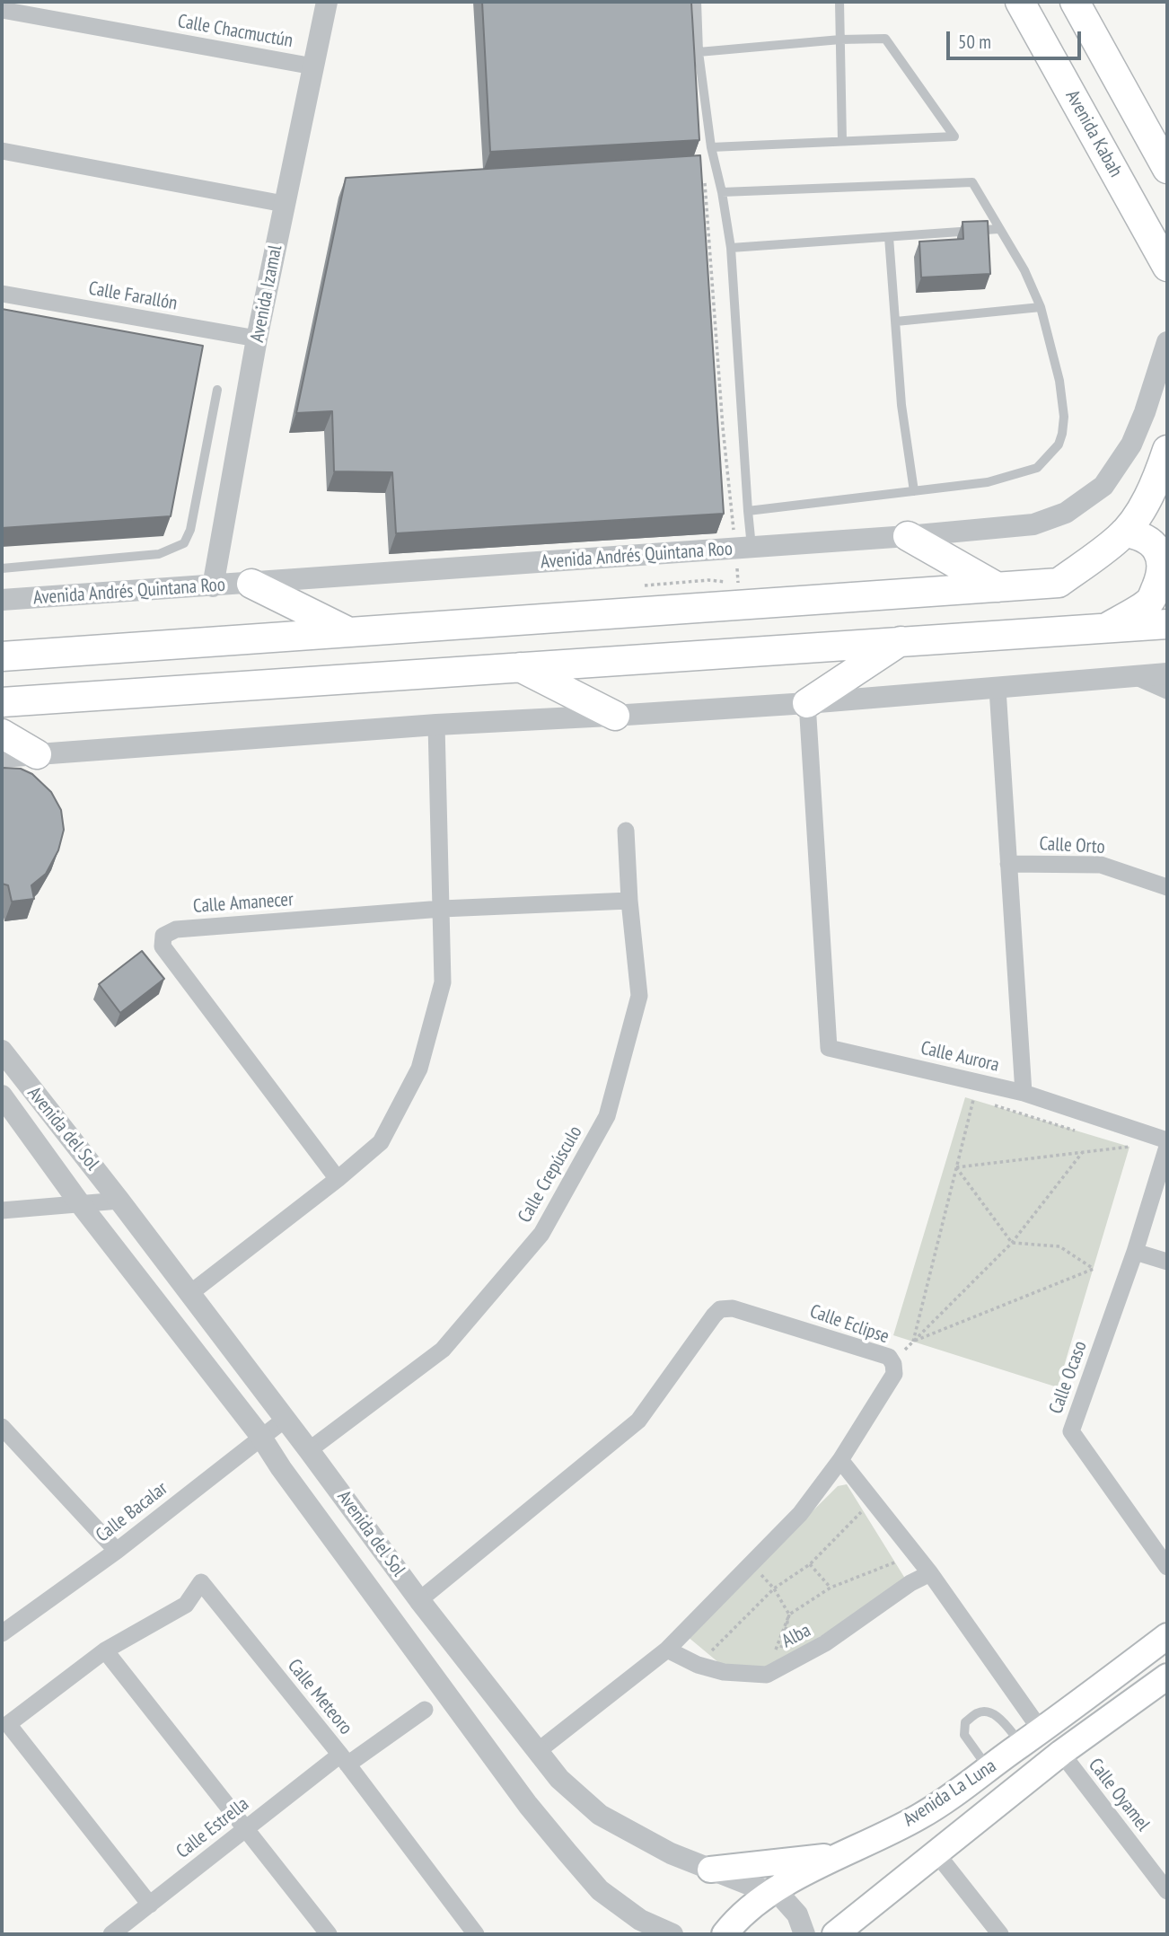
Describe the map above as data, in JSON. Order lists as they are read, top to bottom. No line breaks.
{"streets":{"main road":["Avenida Kabah","Avenida La Luna"],"street":["Calle Chacmuctún","Avenida Izamal","Calle Farallón","Avenida Andrés Quintana Roo","Calle Orto","Calle Amanecer","Calle Aurora","Avenida del Sol","Calle Crepúsculo","Calle Eclipse","Calle Ocaso","Calle Bacalar","Alba","Calle Meteoro","Calle Oyamel","Calle Estrella"]},"crossings":[["Calle Chacmuctún","Avenida Izamal"],["Avenida Izamal","Calle Farallón"],["Avenida Izamal","Avenida Andrés Quintana Roo"],["Calle Orto","Calle Aurora"],["Calle Amanecer","Calle Crepúsculo"],["Avenida del Sol","Calle Crepúsculo"],["Avenida del Sol","Calle Eclipse"],["Avenida del Sol","Calle Bacalar"],["Avenida del Sol","Avenida La Luna"],["Calle Meteoro","Calle Estrella"],["Avenida La Luna","Calle Oyamel"]],"scale_bar":"50 m"}
